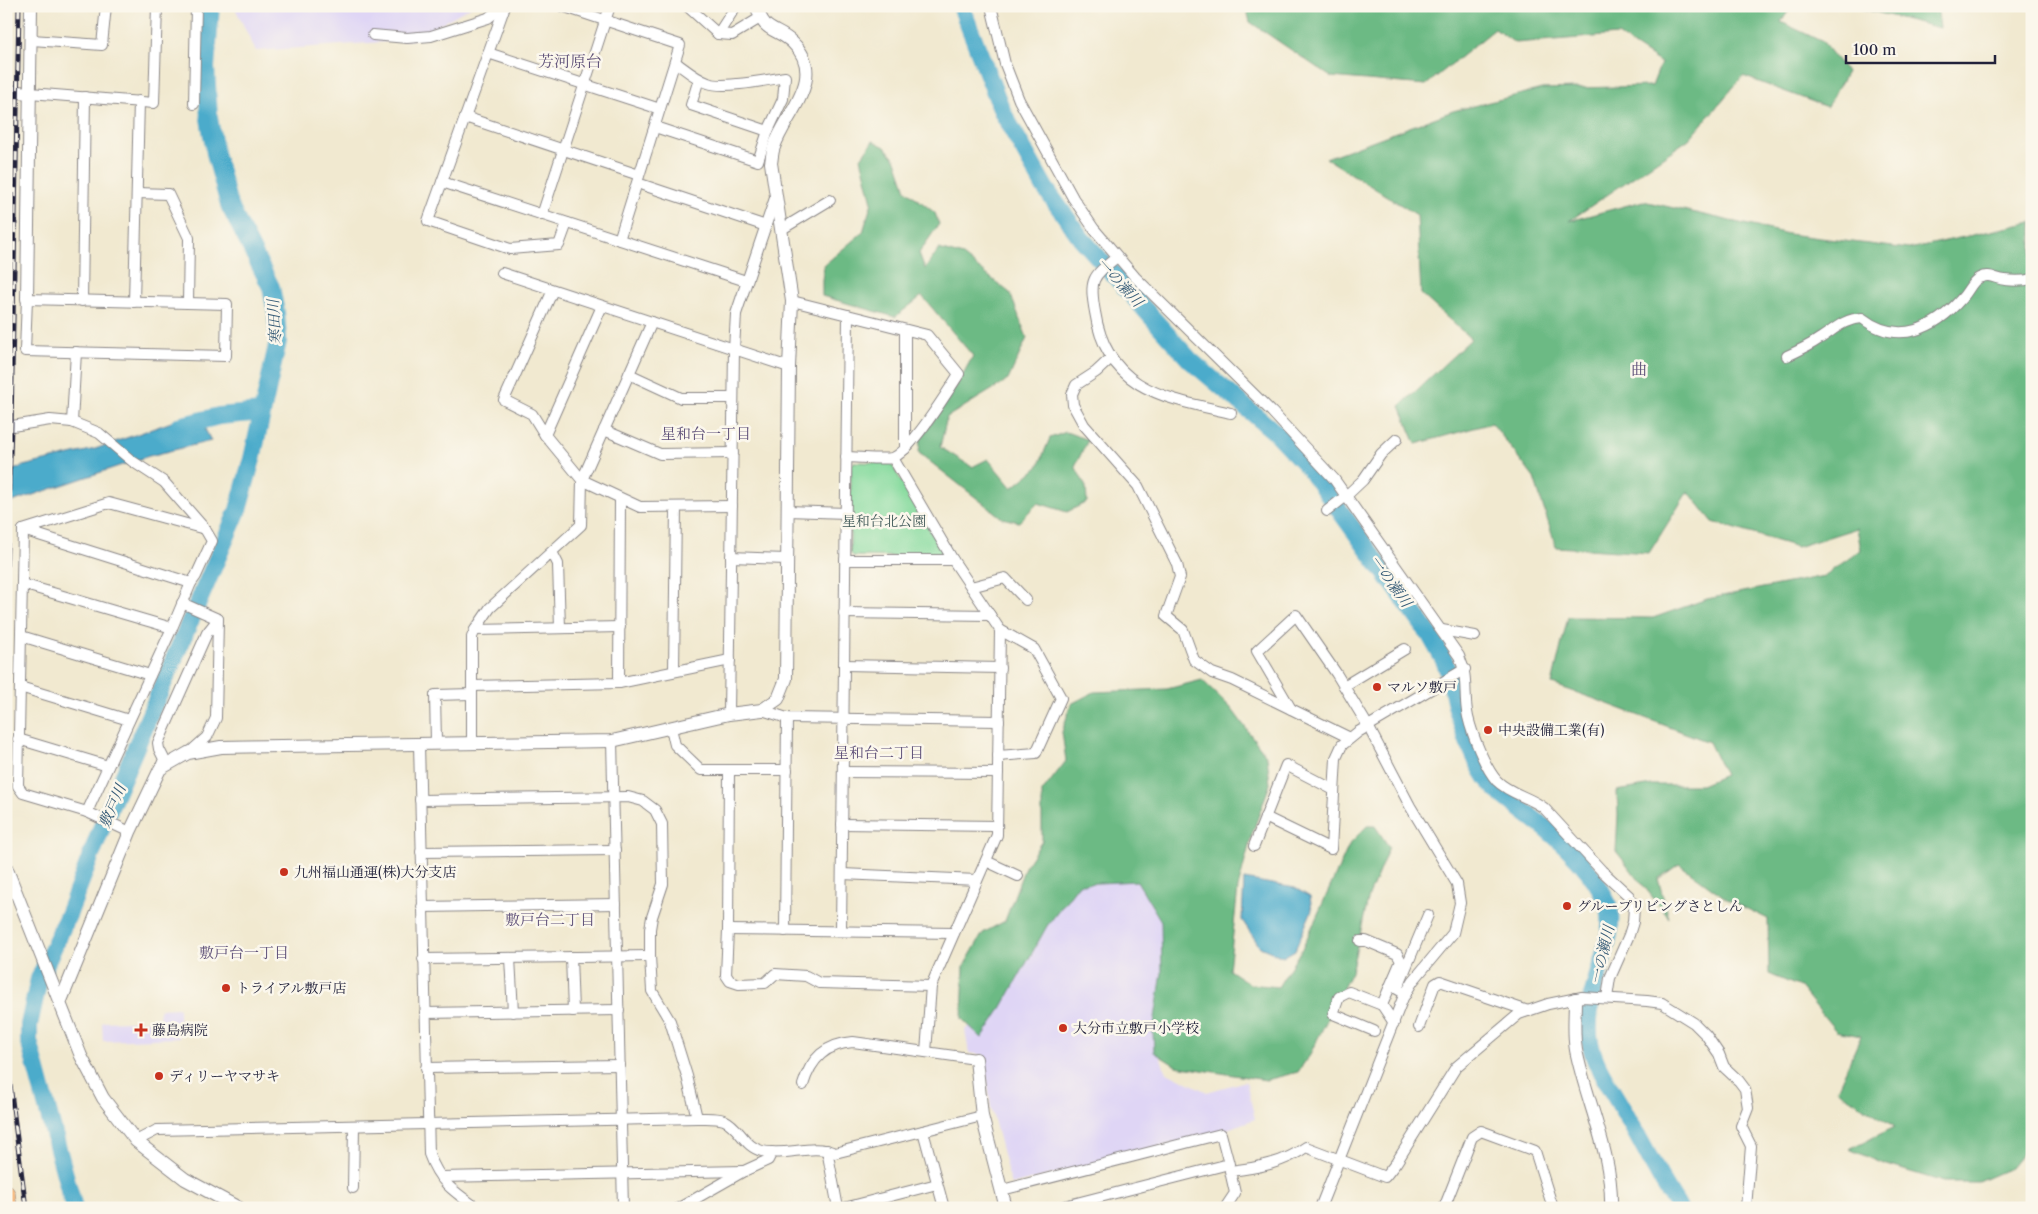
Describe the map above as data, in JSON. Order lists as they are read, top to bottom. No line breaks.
{"districts":["芳河原台","曲","星和台一丁目","星和台二丁目","敷戸台二丁目","敷戸台一丁目"],"water":["一の瀬川","寒田川","敷戸川"],"parks":["星和台北公園"],"places":{"other":["マルソ敷戸","中央設備工業(有)","九州福山通運(株)大分支店","グループリビングさとしん","トライアル敷戸店","大分市立敷戸小学校","ディリーヤマサキ"],"health":["藤島病院"]},"scale_bar":"100 m"}
